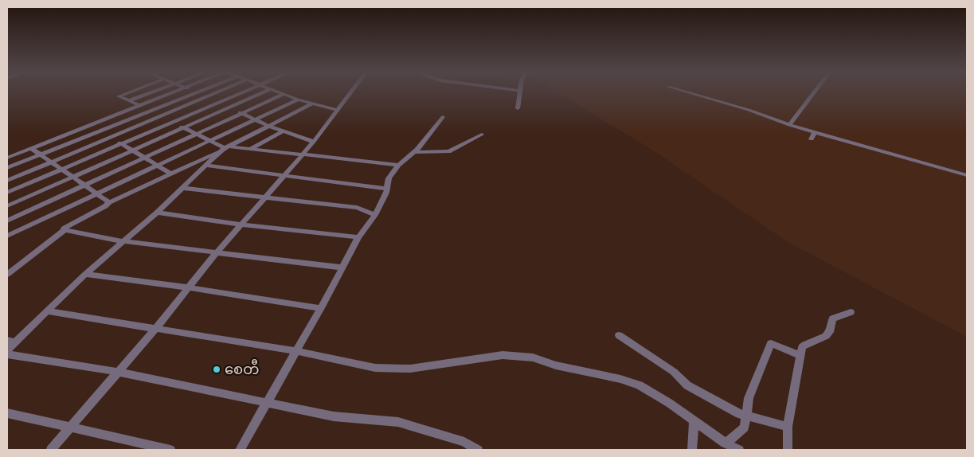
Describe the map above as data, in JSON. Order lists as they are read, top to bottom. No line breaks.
{"places":["စေတီ"]}
